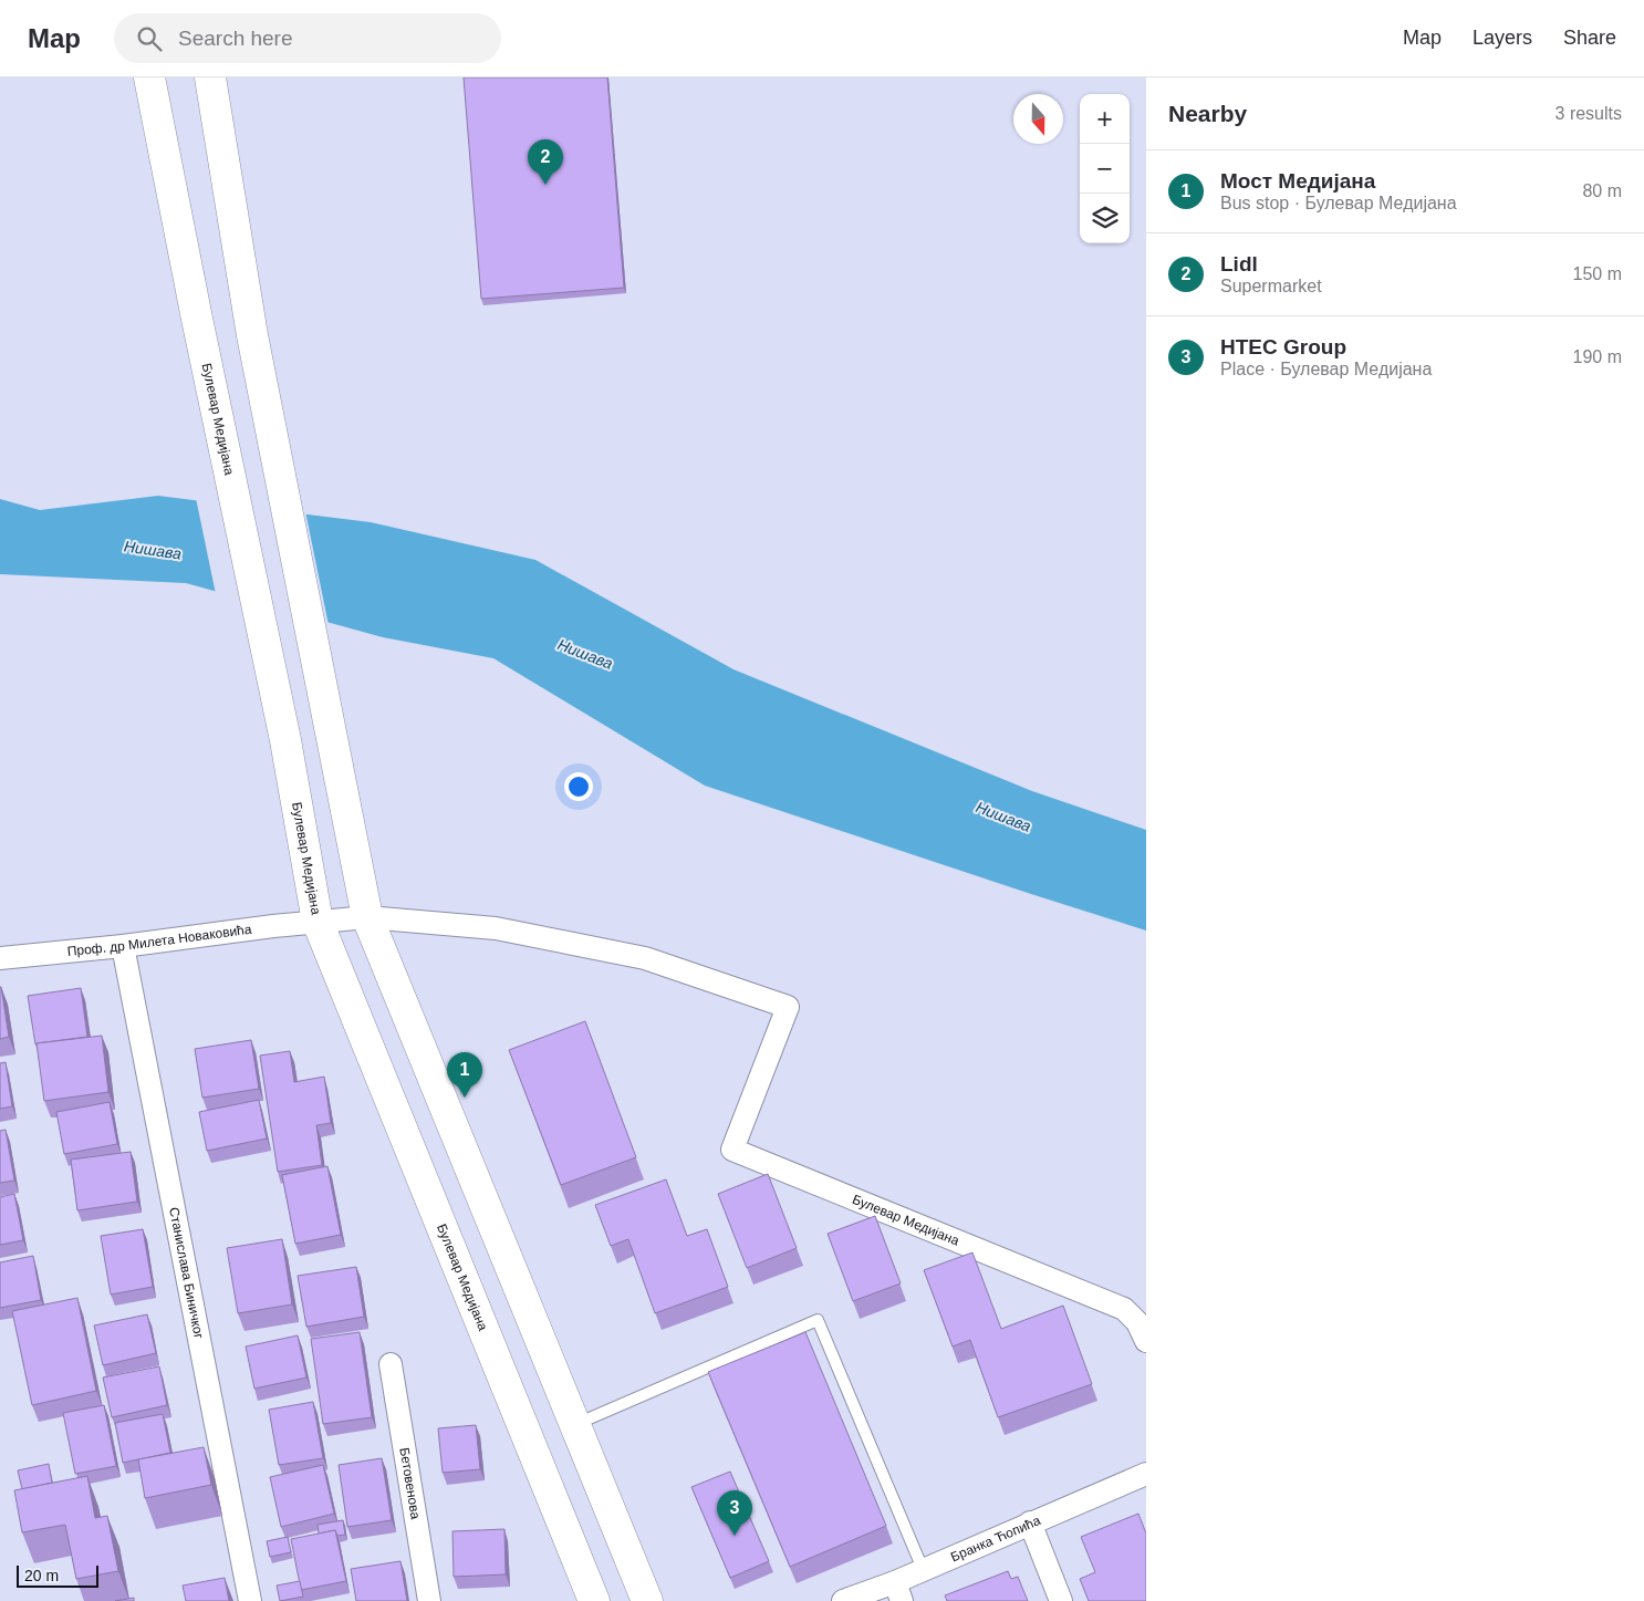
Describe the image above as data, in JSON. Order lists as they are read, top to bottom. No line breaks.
{"streets":{"main road":["Булевар Медијана"],"street":["Проф. др Милета Новаковића","Станислава Биничког","Бетовенова","Бранка Ћопића"]},"crossings":[["Булевар Медијана","Проф. др Милета Новаковића"],["Проф. др Милета Новаковића","Станислава Биничког"]],"water":["Нишава"],"scale_bar":"20 m","north":"bottom","page":{"header":"Map","search":"Search here","nav":["Map","Layers","Share"],"heading":["Nearby","3 results"],"map_buttons":["+","−"],"pins":["2","1","3"],"list":[{"mark":"1","name":"Мост Медијана","note":"Bus stop · Булевар Медијана","value":"80 m"},{"mark":"2","name":"Lidl","note":"Supermarket","value":"150 m"},{"mark":"3","name":"HTEC Group","note":"Place · Булевар Медијана","value":"190 m"}],"scale":"20 m"}}
